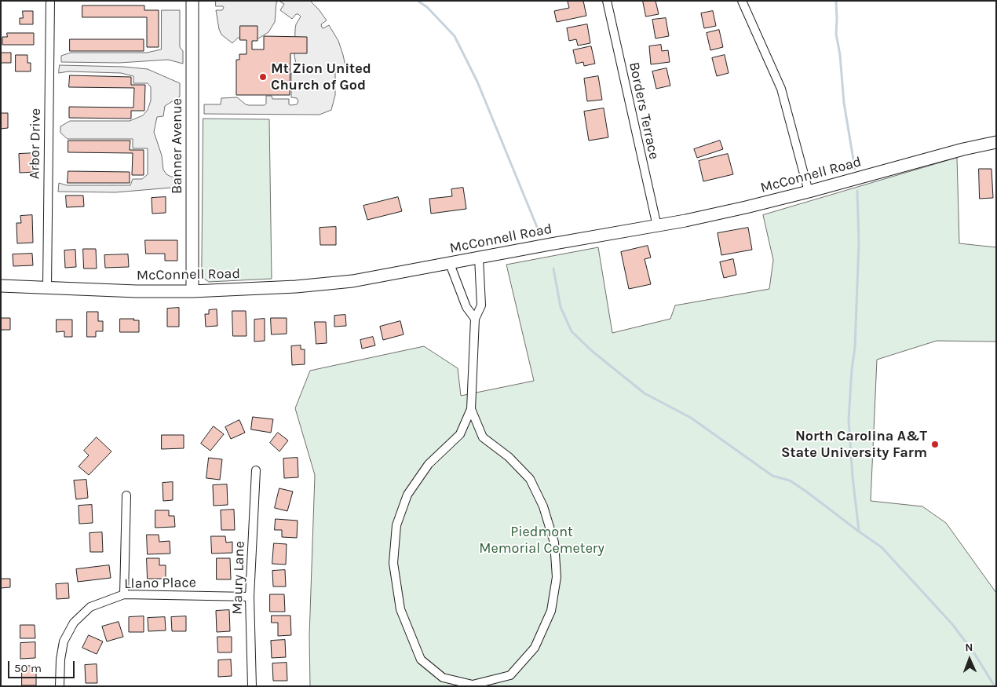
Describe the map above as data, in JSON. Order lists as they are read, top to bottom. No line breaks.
{"streets":{"street":["Borders Terrace","Arbor Drive","Banner Avenue","McConnell Road","Maury Lane","Llano Place"]},"crossings":[["Borders Terrace","McConnell Road"],["Arbor Drive","McConnell Road"],["Banner Avenue","McConnell Road"],["Maury Lane","Llano Place"]],"parks":["Piedmont Memorial Cemetery"],"places":["Mt Zion United Church of God","North Carolina A&T State University Farm"],"scale_bar":"50 m","north":"top"}
